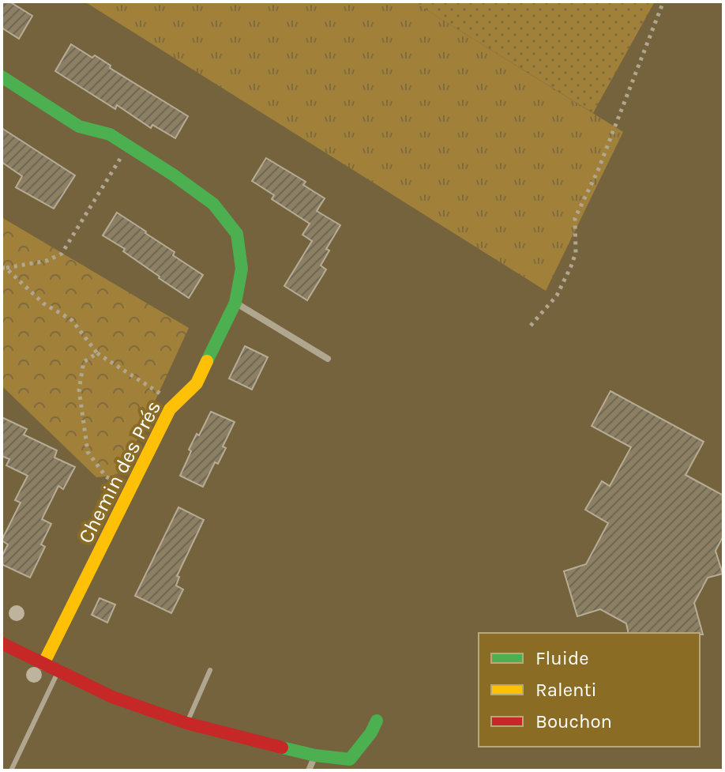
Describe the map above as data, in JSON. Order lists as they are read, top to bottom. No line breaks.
{"streets":{"street":["Chemin des Prés"]},"legend":["Fluide","Ralenti","Bouchon"]}
